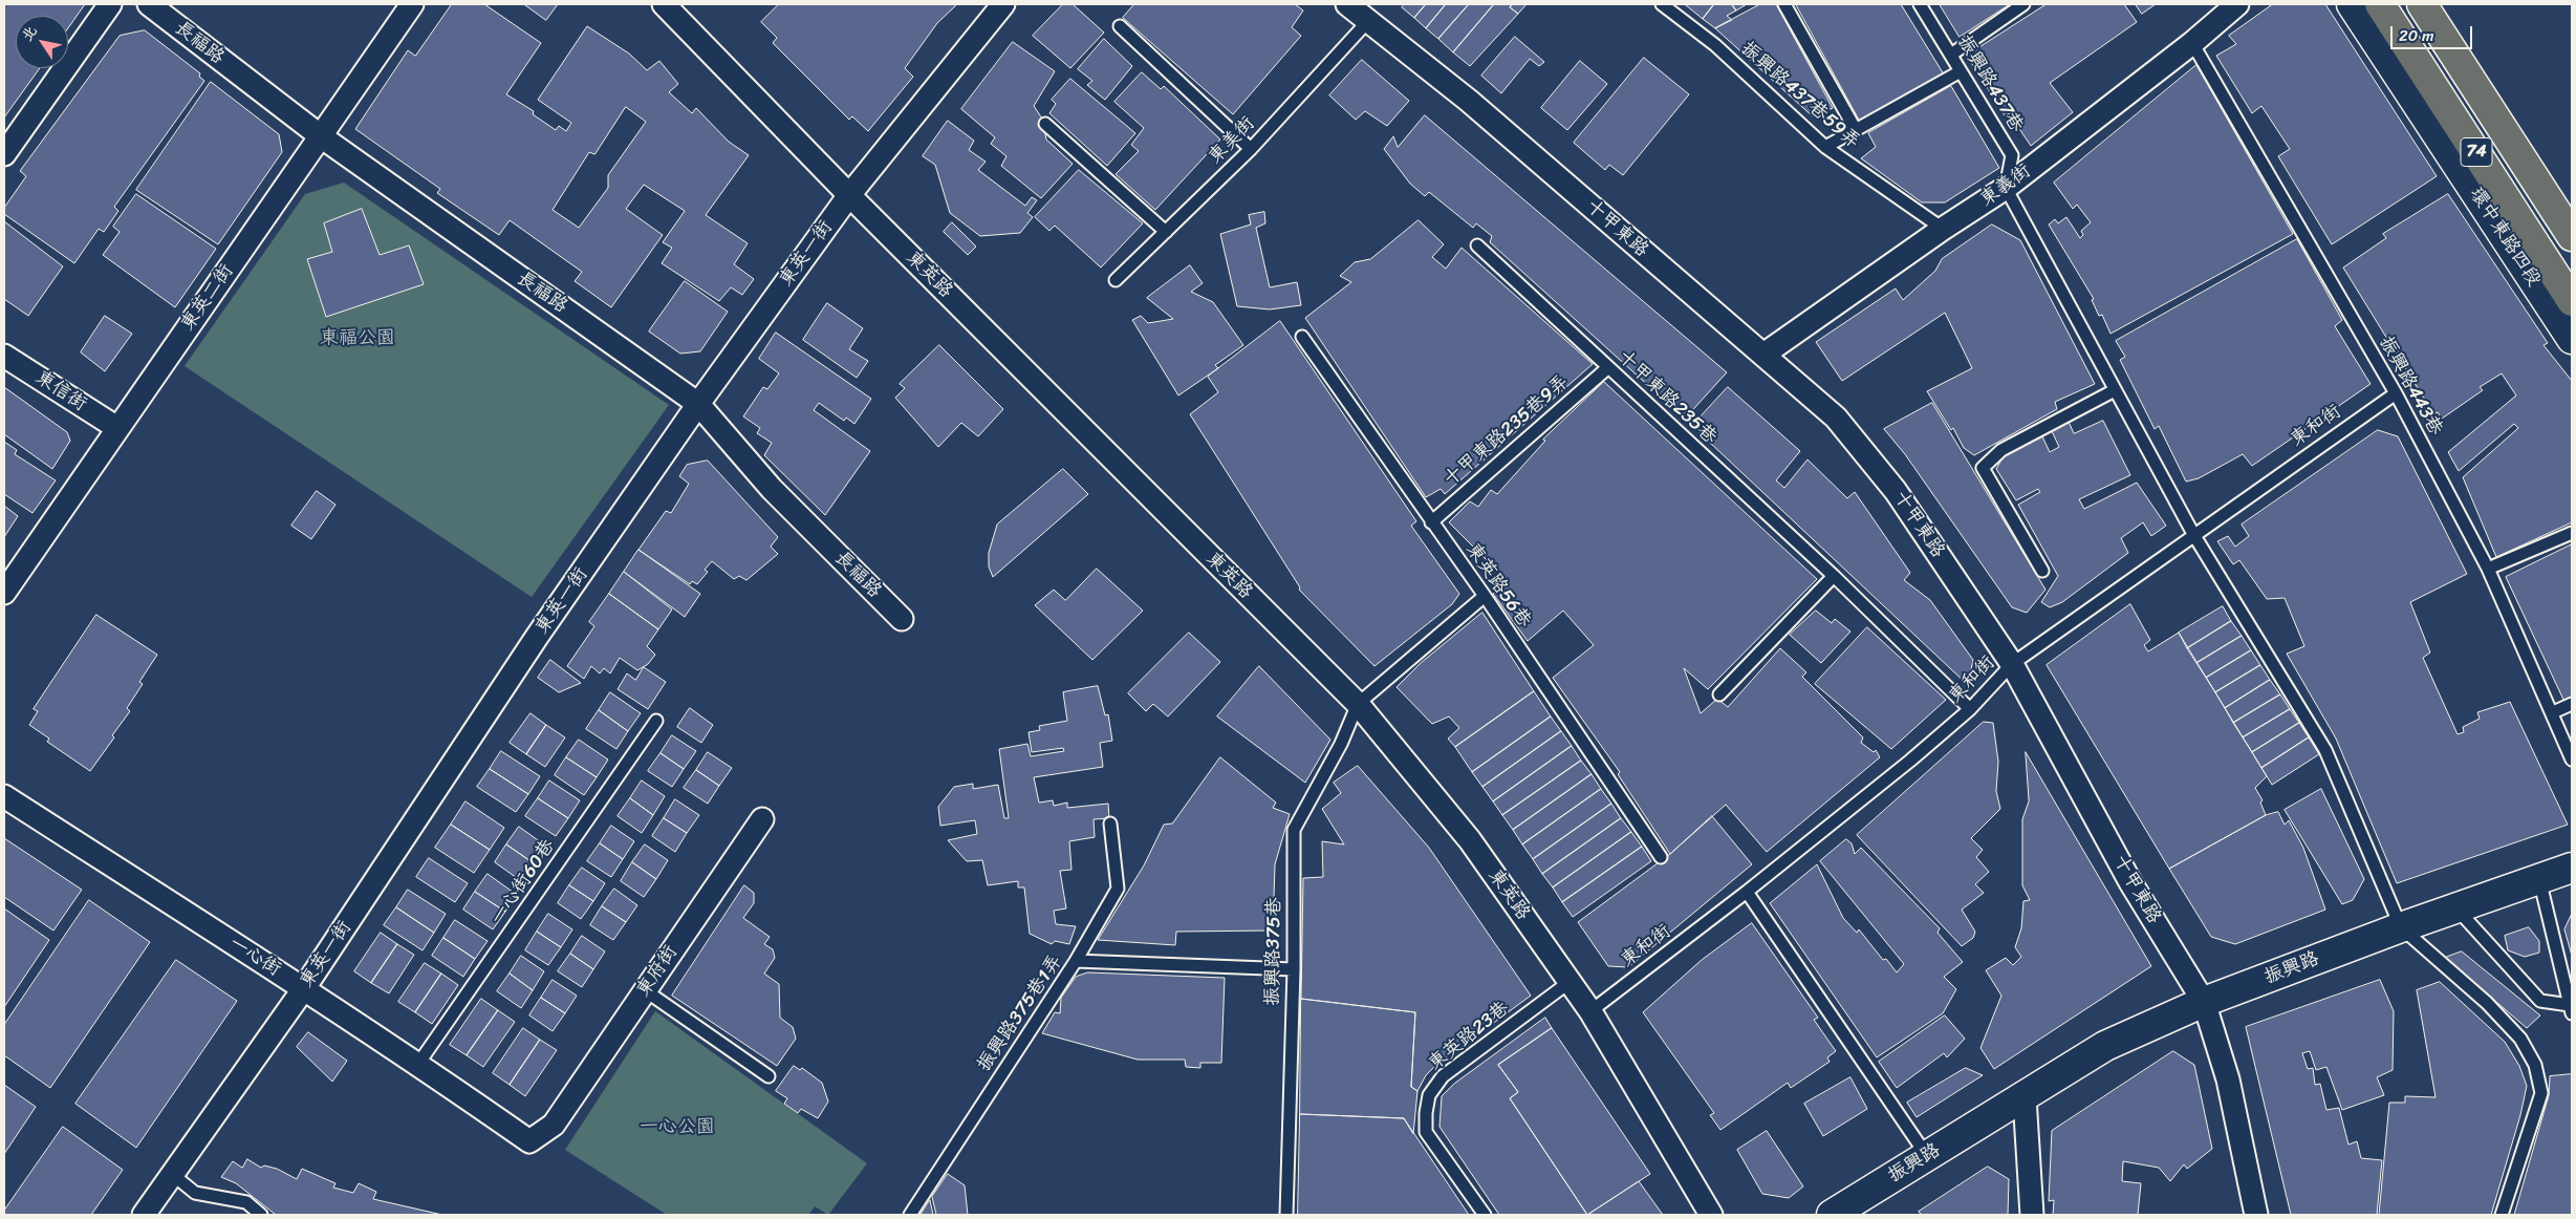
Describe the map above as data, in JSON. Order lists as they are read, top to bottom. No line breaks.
{"streets":{"highway":["74"],"main road":["環中東路四段","振興路"],"street":["長福路","東義街","十甲東路","東英一街","東英路","東英二街","東信街","一心街","東府街"],"lane":["振興路437巷","振興路437巷59弄","東美街","振興路443巷","十甲東路235巷","東和街","十甲東路235巷9弄","東英路56巷","一心街60巷","振興路375巷","振興路375巷1弄","東英路23巷"]},"crossings":[["長福路","東英一街"],["長福路","東英二街"],["振興路437巷","東義街"],["振興路437巷59弄","東義街"],["東美街","十甲東路"],["東義街","十甲東路"],["東義街","振興路443巷"],["十甲東路","東和街"],["十甲東路","振興路"],["東英一街","東英路"],["東英一街","一心街"],["東英路","東和街"],["東英路","振興路375巷"],["東英路","東英路23巷"],["東英二街","東信街"],["振興路443巷","東和街"],["十甲東路235巷","東和街"],["十甲東路235巷","十甲東路235巷9弄"],["十甲東路235巷9弄","東英路56巷"],["一心街60巷","一心街"],["振興路375巷","振興路375巷1弄"],["一心街","東府街"]],"parks":["東福公園","一心公園"],"scale_bar":"20 m","north":"top left"}
